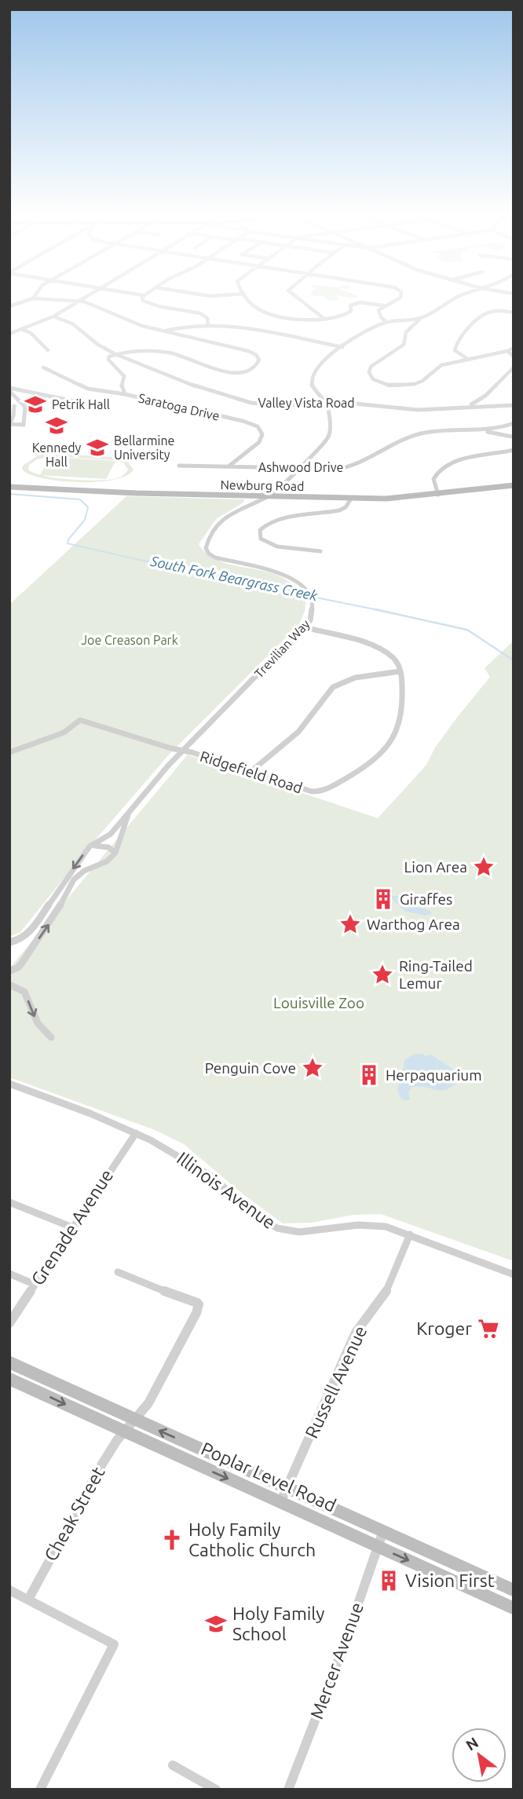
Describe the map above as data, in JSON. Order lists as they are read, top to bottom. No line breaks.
{"streets":{"main road":["Newburg Road","Poplar Level Road"],"street":["Valley Vista Road","Saratoga Drive","Ashwood Drive","Trevilian Way","Ridgefield Road","Illinois Avenue","Grenade Avenue","Russell Avenue","Cheak Street","Mercer Avenue"]},"crossings":[["Valley Vista Road","Saratoga Drive"],["Valley Vista Road","Trevilian Way"],["Saratoga Drive","Ashwood Drive"],["Ashwood Drive","Trevilian Way"],["Newburg Road","Trevilian Way"],["Trevilian Way","Ridgefield Road"],["Illinois Avenue","Grenade Avenue"],["Illinois Avenue","Russell Avenue"],["Russell Avenue","Poplar Level Road"],["Poplar Level Road","Cheak Street"],["Poplar Level Road","Mercer Avenue"]],"water":["South Fork Beargrass Creek"],"parks":["Joe Creason Park","Louisville Zoo"],"places":{"school or university":["Petrik Hall","Kennedy Hall","Bellarmine University","Holy Family School"],"place":["Lion Area","Warthog Area","Ring-Tailed Lemur","Penguin Cove"],"building":["Giraffes","Herpaquarium","Vision First"],"supermarket":["Kroger"],"church":["Holy Family Catholic Church"]},"north":"top left"}
